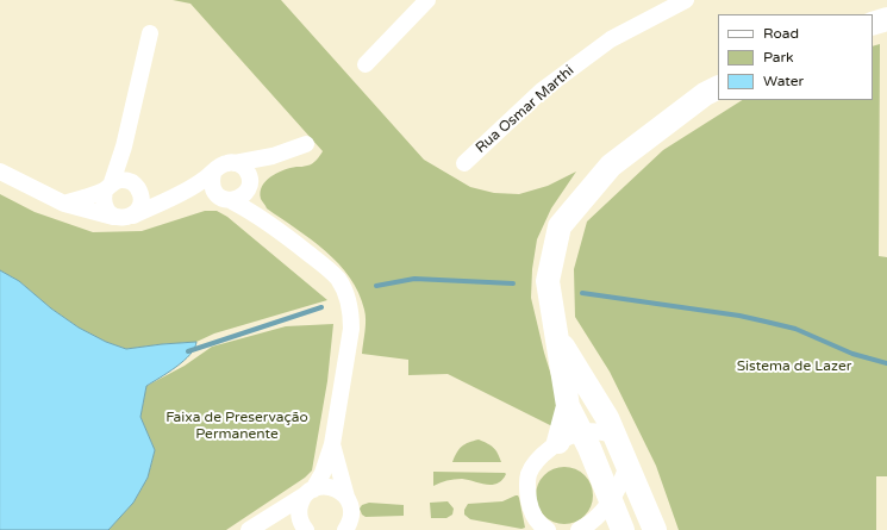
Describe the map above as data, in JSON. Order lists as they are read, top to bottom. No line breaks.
{"streets":{"street":["Rua Osmar Marthi"]},"parks":["Sistema de Lazer","Faixa de Preservação Permanente"],"legend":["Road","Park","Water"]}
